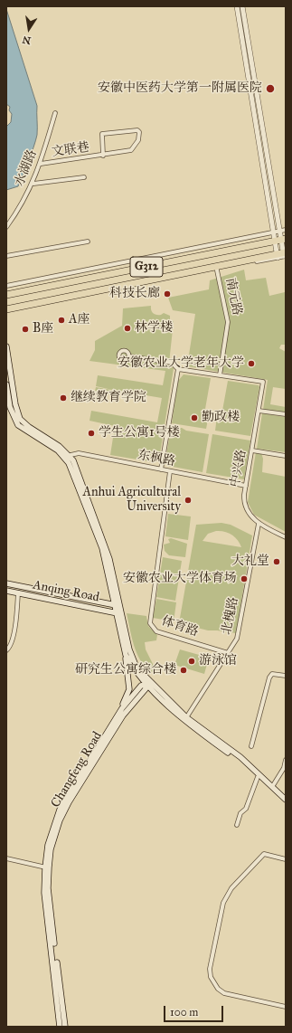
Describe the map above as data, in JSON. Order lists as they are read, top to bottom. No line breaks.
{"streets":{"highway":["G312"],"main road":["Anqing Road","Changfeng Road"],"street":["文联巷","水湖路","南元路","东枫路","中兴路","北槐路","体育路"]},"crossings":[["文联巷","水湖路"],["G312","南元路"],["南元路","中兴路"],["东枫路","中兴路"],["东枫路","体育路"],["东枫路","Changfeng Road"],["中兴路","北槐路"],["Anqing Road","Changfeng Road"],["北槐路","体育路"],["北槐路","Changfeng Road"]],"places":["安徽中医药大学第一附属医院","科技长廊","A座","林学楼","B座","安徽农业大学老年大学","继续教育学院","勤政楼","学生公寓1号楼","Anhui Agricultural University","大礼堂","安徽农业大学体育场","游泳馆","研究生公寓综合楼"],"scale_bar":"100 m","north":"bottom"}
